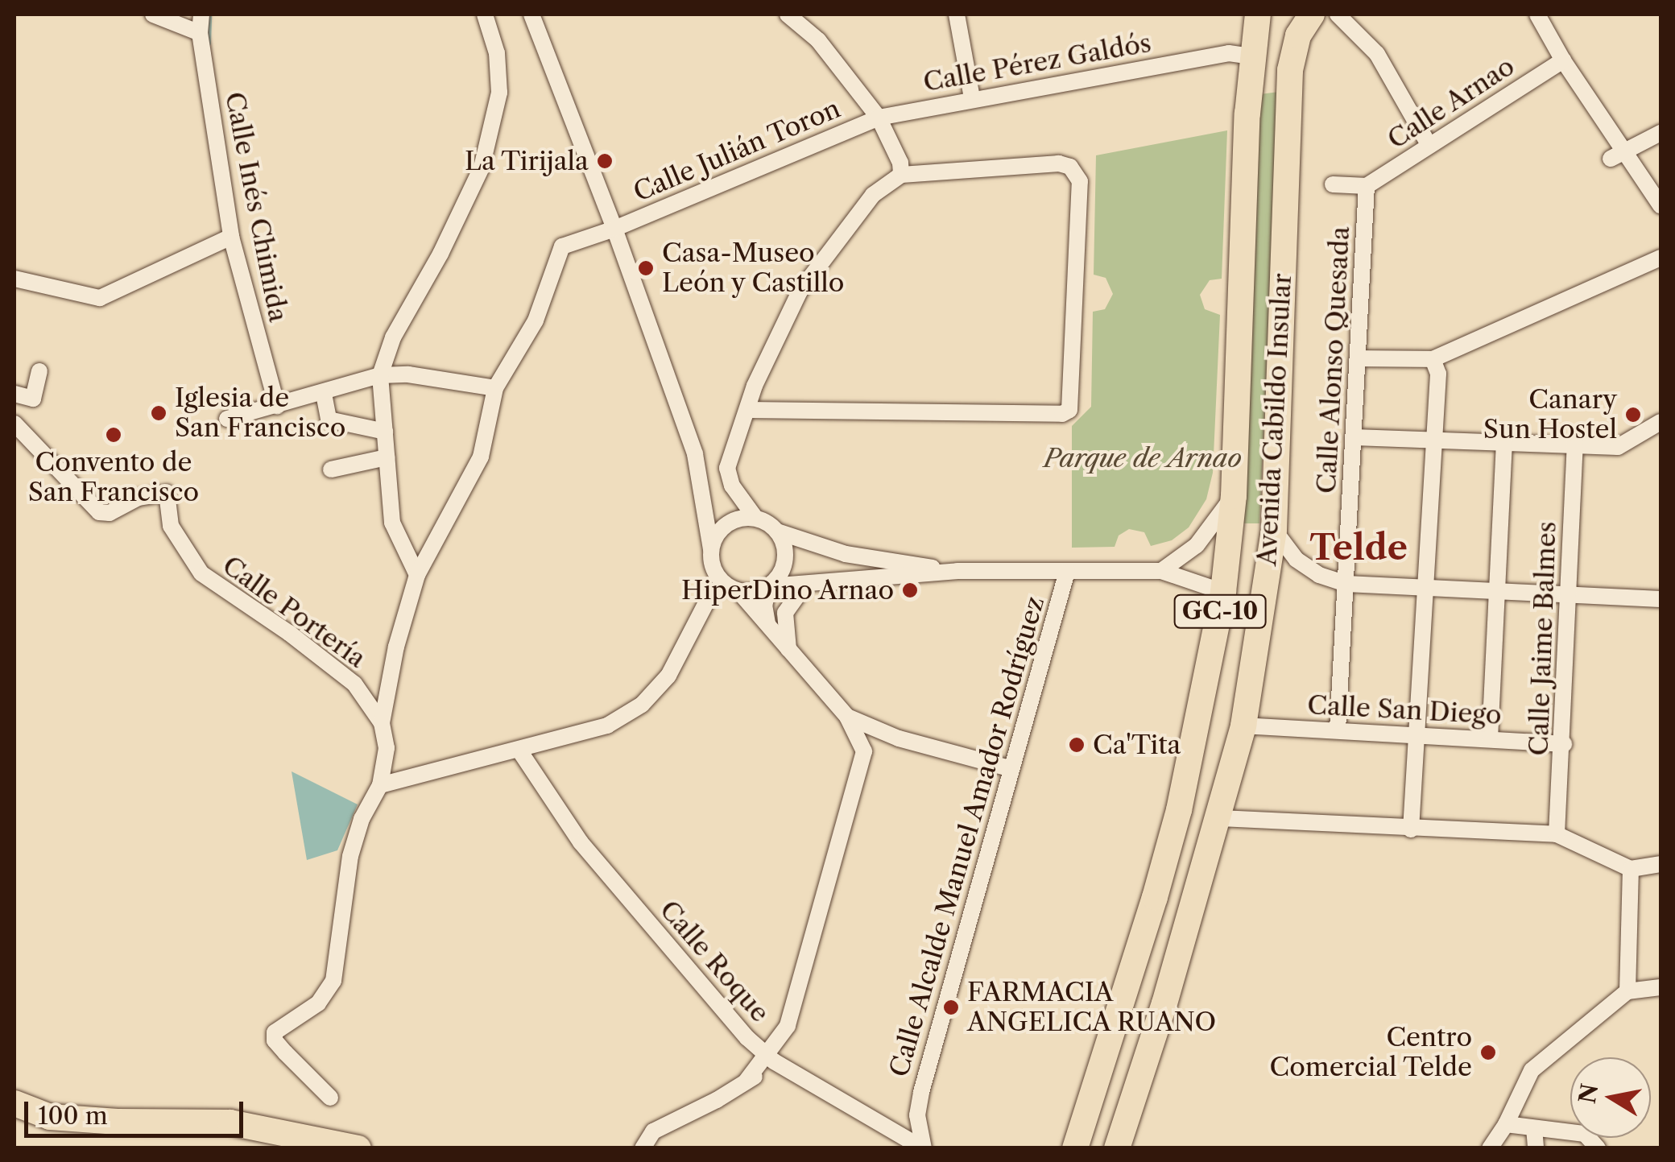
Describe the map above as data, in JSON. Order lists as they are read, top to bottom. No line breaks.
{"streets":{"main road":["Avenida Cabildo Insular","GC-10"],"street":["Calle Pérez Galdós","Calle Arnao","Calle Julián Toron","Calle Inés Chimida","Calle Alonso Quesada","Calle Portería","Calle Jaime Balmes","Calle San Diego","Calle Alcalde Manuel Amador Rodríguez","Calle Roque"]},"crossings":[["Calle Pérez Galdós","Calle Julián Toron"],["Calle Pérez Galdós","Avenida Cabildo Insular"],["Calle Arnao","Calle Alonso Quesada"],["Calle Alonso Quesada","Calle San Diego"],["Avenida Cabildo Insular","Calle San Diego"],["Calle Jaime Balmes","Calle San Diego"],["Calle Alcalde Manuel Amador Rodríguez","Calle Roque"]],"districts":["Telde"],"parks":["Parque de Arnao"],"places":["La Tirijala","Casa-Museo León y Castillo","Iglesia de San Francisco","Canary Sun Hostel","Convento de San Francisco","HiperDino Arnao","Ca'Tita","FARMACIA ANGELICA RUANO","Centro Comercial Telde"],"scale_bar":"100 m","north":"left"}
